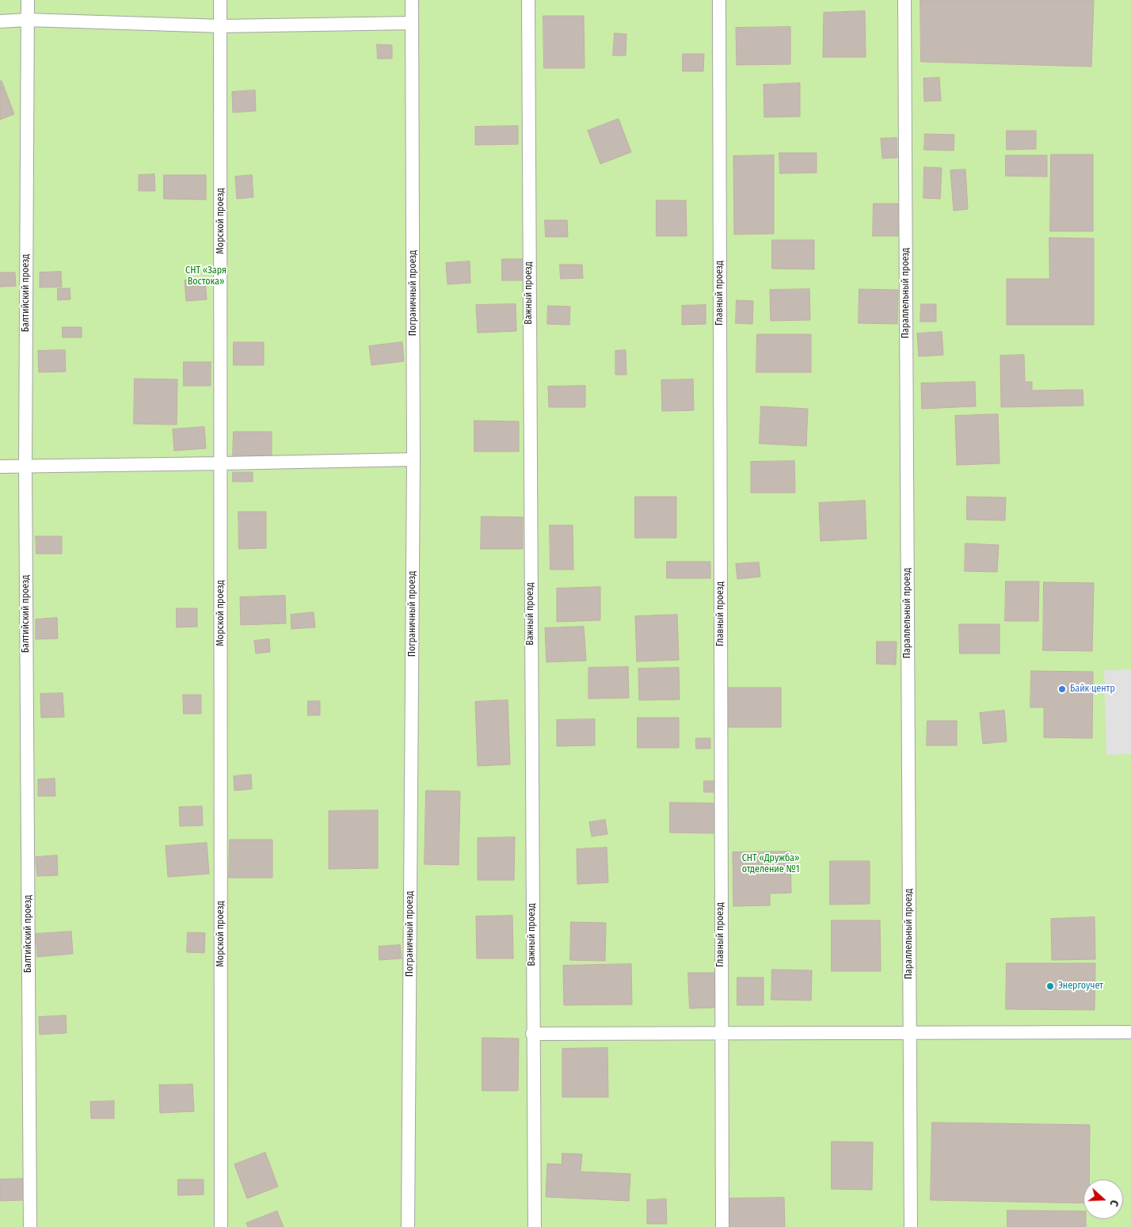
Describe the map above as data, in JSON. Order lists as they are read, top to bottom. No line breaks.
{"streets":{"lane":["Морской проезд","Балтийский проезд","Пограничный проезд","Важный проезд","Главный проезд","Параллельный проезд"]},"parks":["СНТ «Заря Востока»","СНТ «Дружба» отделение №1"],"places":["Байк центр","Энергоучет"],"north":"right"}
